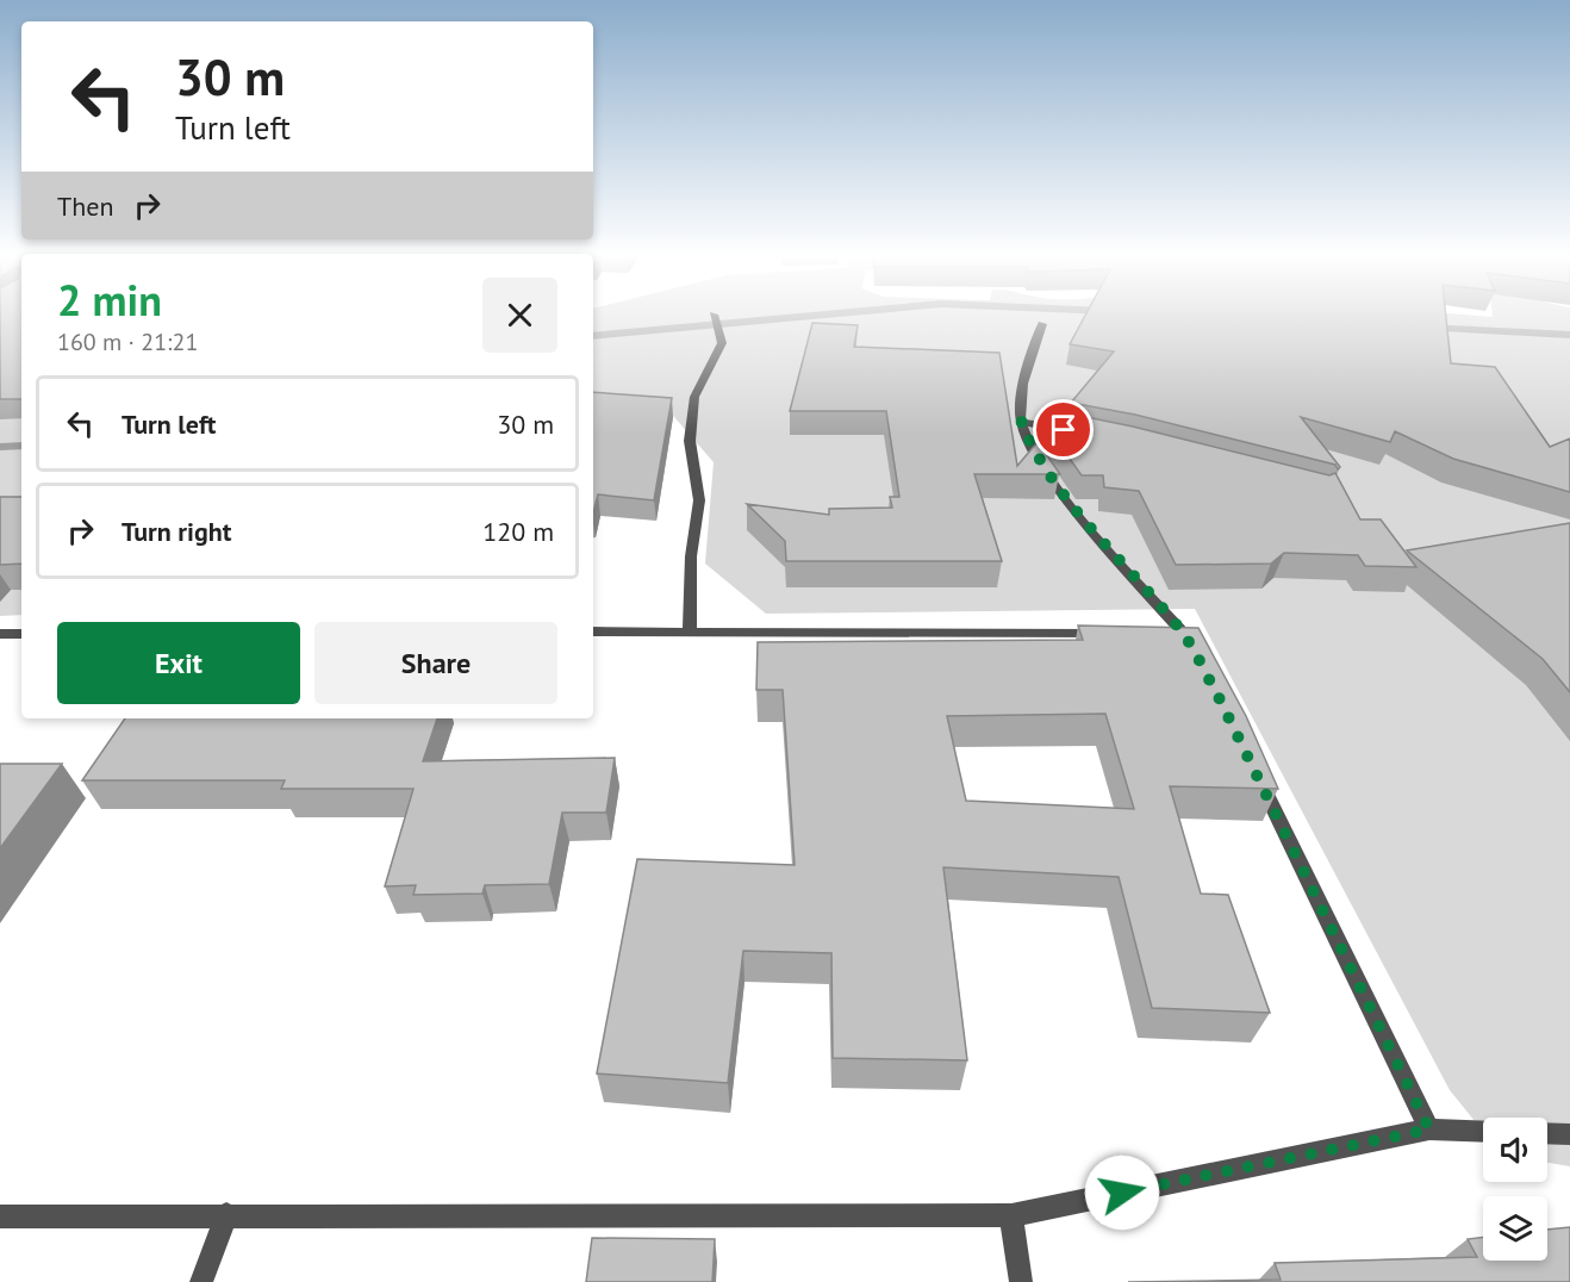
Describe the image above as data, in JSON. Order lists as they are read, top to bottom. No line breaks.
{"page":{"turn":["30 m","Turn left"],"then":"Then","heading":["2 min","160 m · 21:21"],"list":[{"name":"Turn left","value":"30 m"},{"name":"Turn right","value":"120 m"}],"buttons":["Exit","Share"]}}
